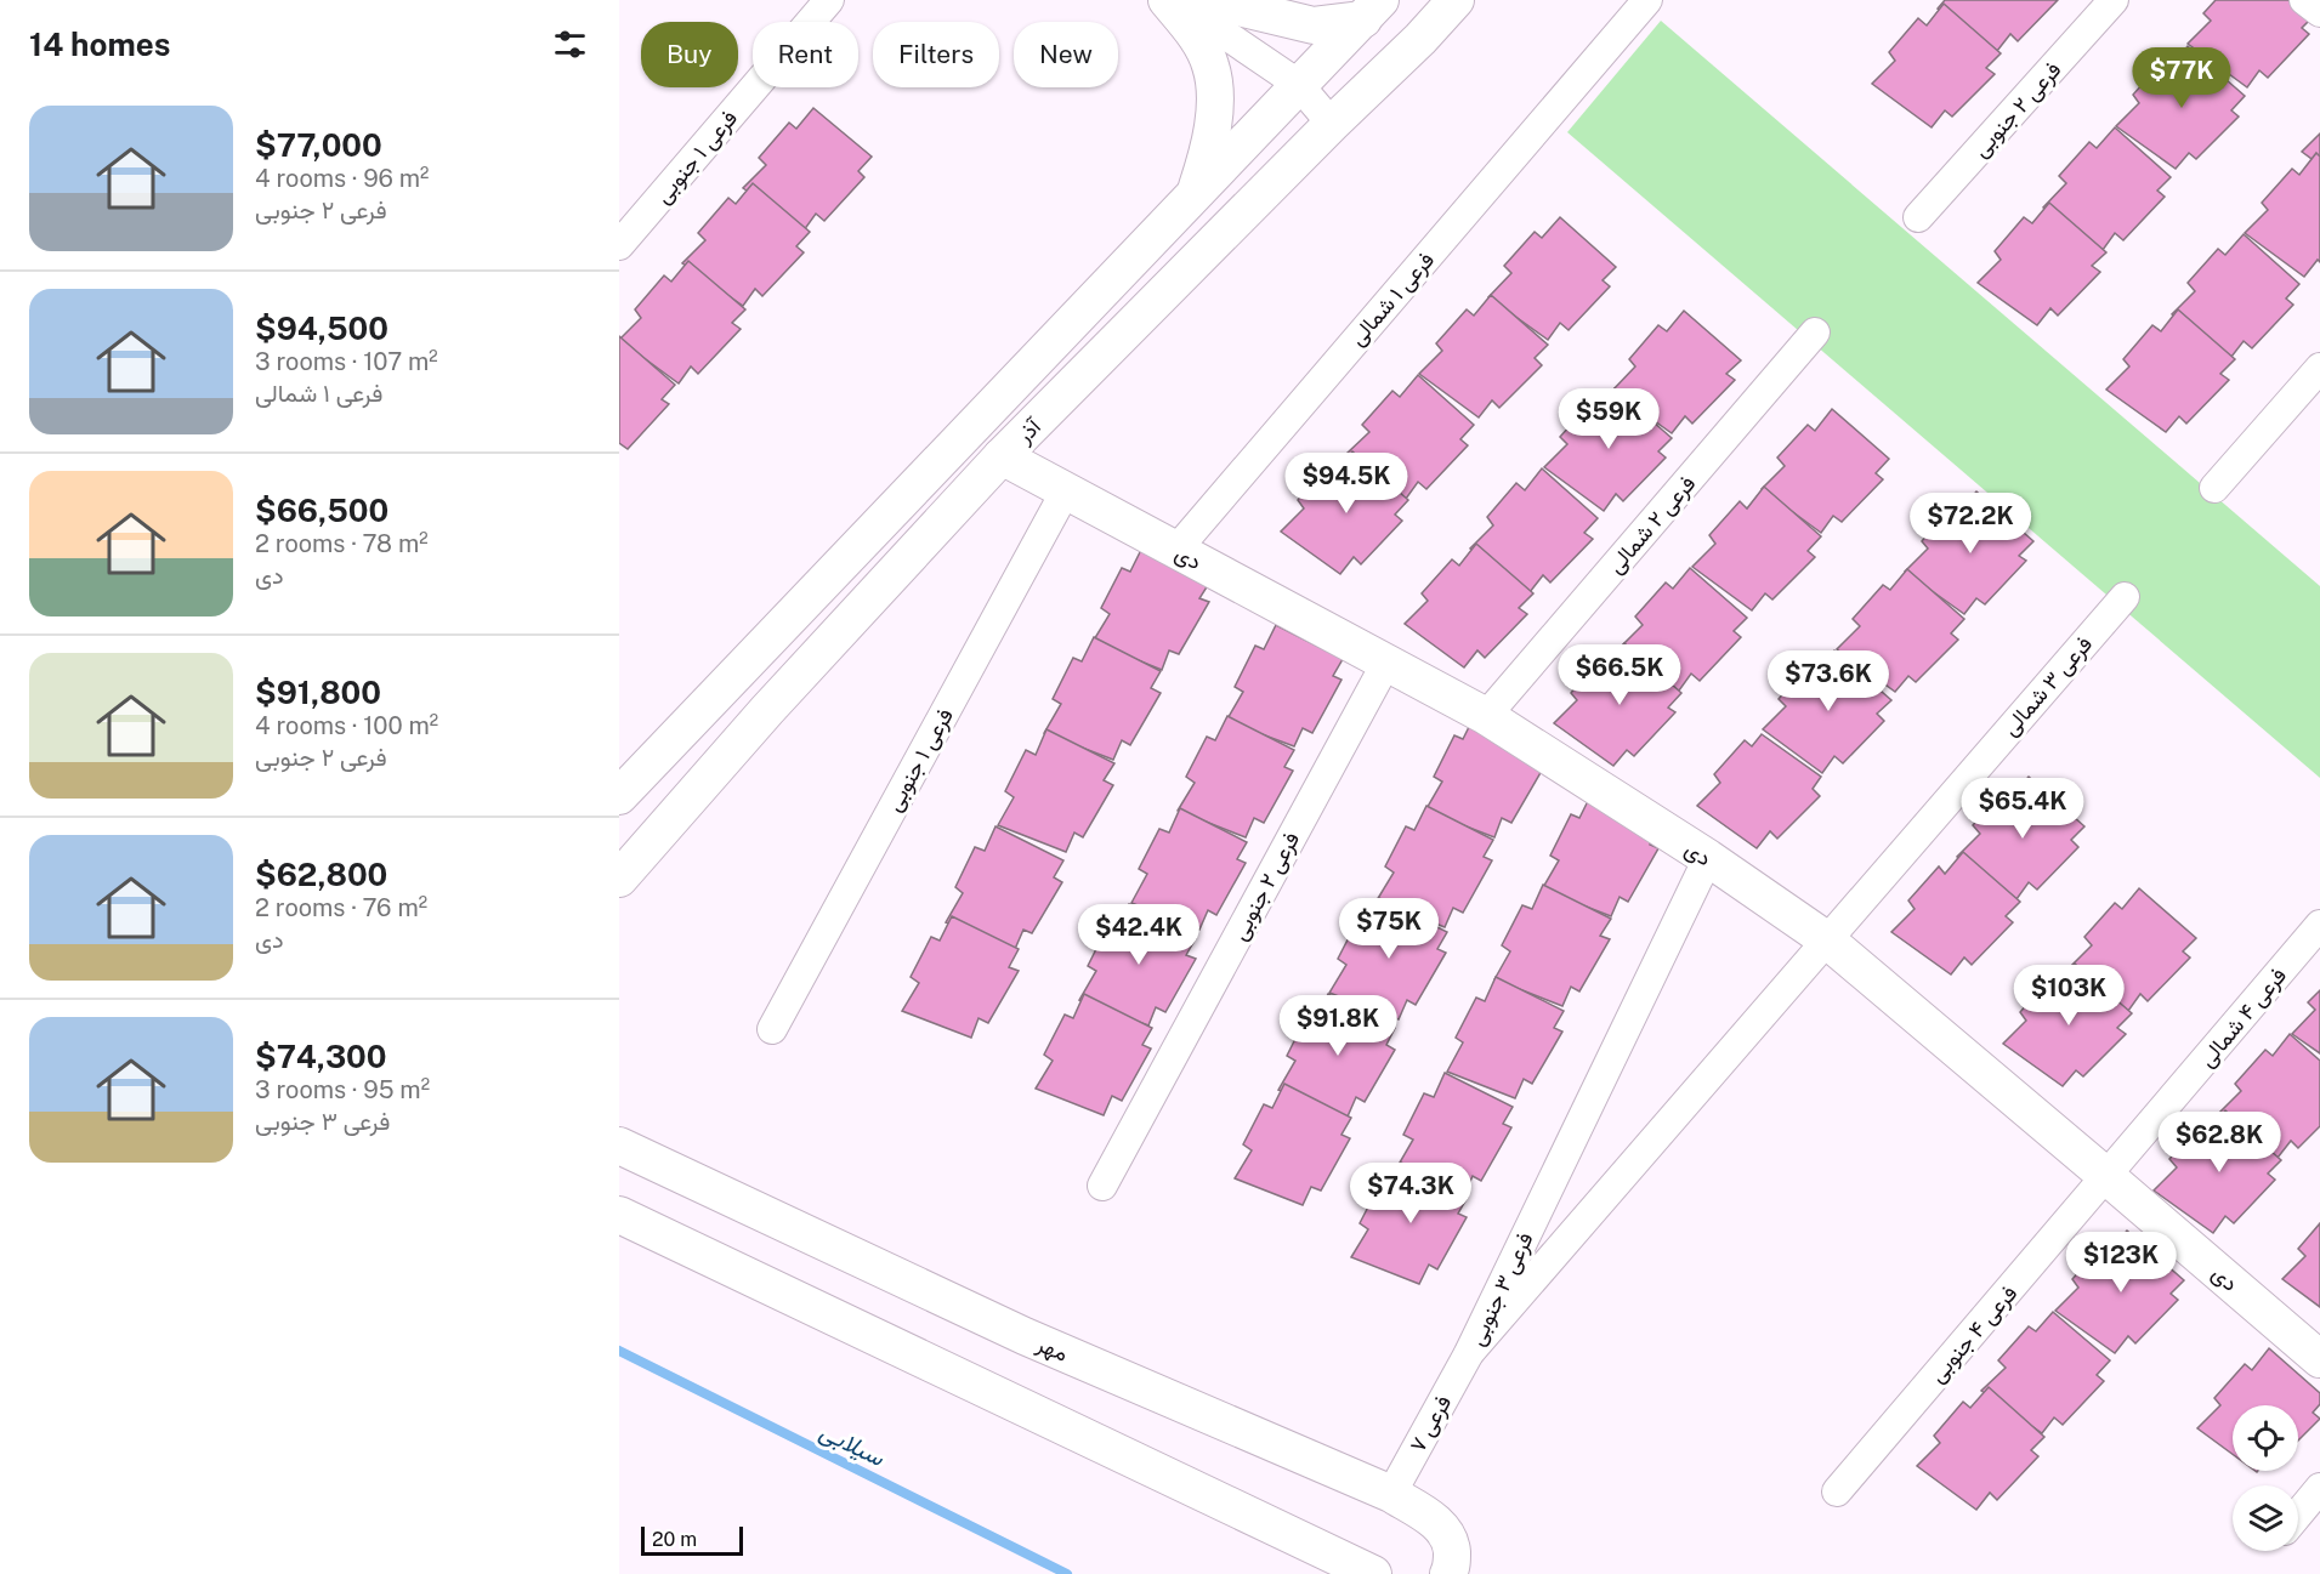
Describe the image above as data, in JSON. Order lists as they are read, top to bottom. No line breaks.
{"streets":{"street":["فرعی ۲ جنوبی","فرعی ۱ جنوبی","فرعی ۱ شمالی","آذر","فرعی ۲ شمالی","دی","فرعی ۳ شمالی","فرعی ۴ شمالی","فرعی ۳ جنوبی","فرعی ۴ جنوبی","مهر","فرعی ۷"]},"crossings":[["فرعی ۲ جنوبی","دی"],["فرعی ۱ جنوبی","دی"],["فرعی ۱ شمالی","دی"],["آذر","دی"],["فرعی ۲ شمالی","دی"],["دی","فرعی ۳ شمالی"],["دی","فرعی ۴ شمالی"],["دی","فرعی ۳ جنوبی"],["دی","فرعی ۴ جنوبی"],["فرعی ۳ شمالی","فرعی ۳ جنوبی"],["فرعی ۴ شمالی","فرعی ۴ جنوبی"],["فرعی ۳ جنوبی","فرعی ۷"],["مهر","فرعی ۷"]],"water":["سیلابی"],"scale_bar":"20 m","page":{"heading":"14 homes","chip":["Buy","Rent","Filters","New"],"price":["$77K","$59K","$94.5K","$72.2K","$66.5K","$73.6K","$65.4K","$75K","$42.4K","$103K","$91.8K","$62.8K","$74.3K","$123K"],"list":[{"name":"$77,000","note":"4 rooms · 96 m² · فرعی ۲ جنوبی"},{"name":"$94,500","note":"3 rooms · 107 m² · فرعی ۱ شمالی"},{"name":"$66,500","note":"2 rooms · 78 m² · دی"},{"name":"$91,800","note":"4 rooms · 100 m² · فرعی ۲ جنوبی"},{"name":"$62,800","note":"2 rooms · 76 m² · دی"},{"name":"$74,300","note":"3 rooms · 95 m² · فرعی ۳ جنوبی"}],"scale":"20 m"}}
